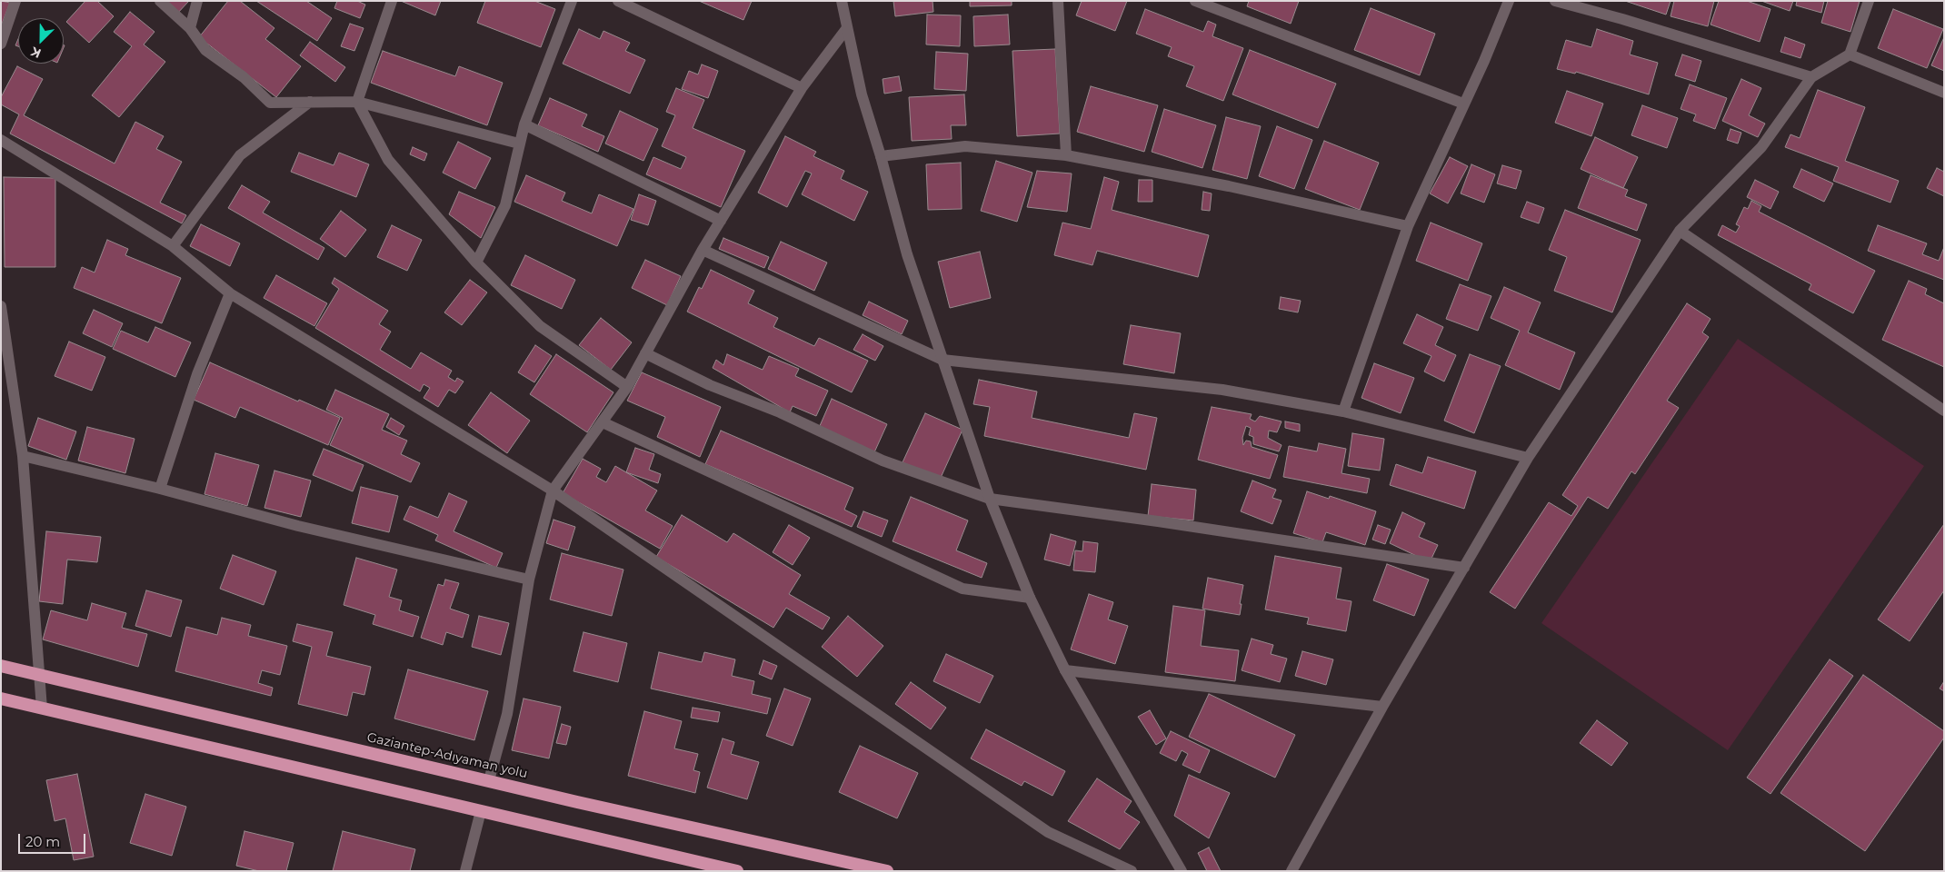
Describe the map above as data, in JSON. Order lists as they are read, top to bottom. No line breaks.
{"streets":{"highway":["Gaziantep-Adıyaman yolu"]},"scale_bar":"20 m","north":"bottom left"}
